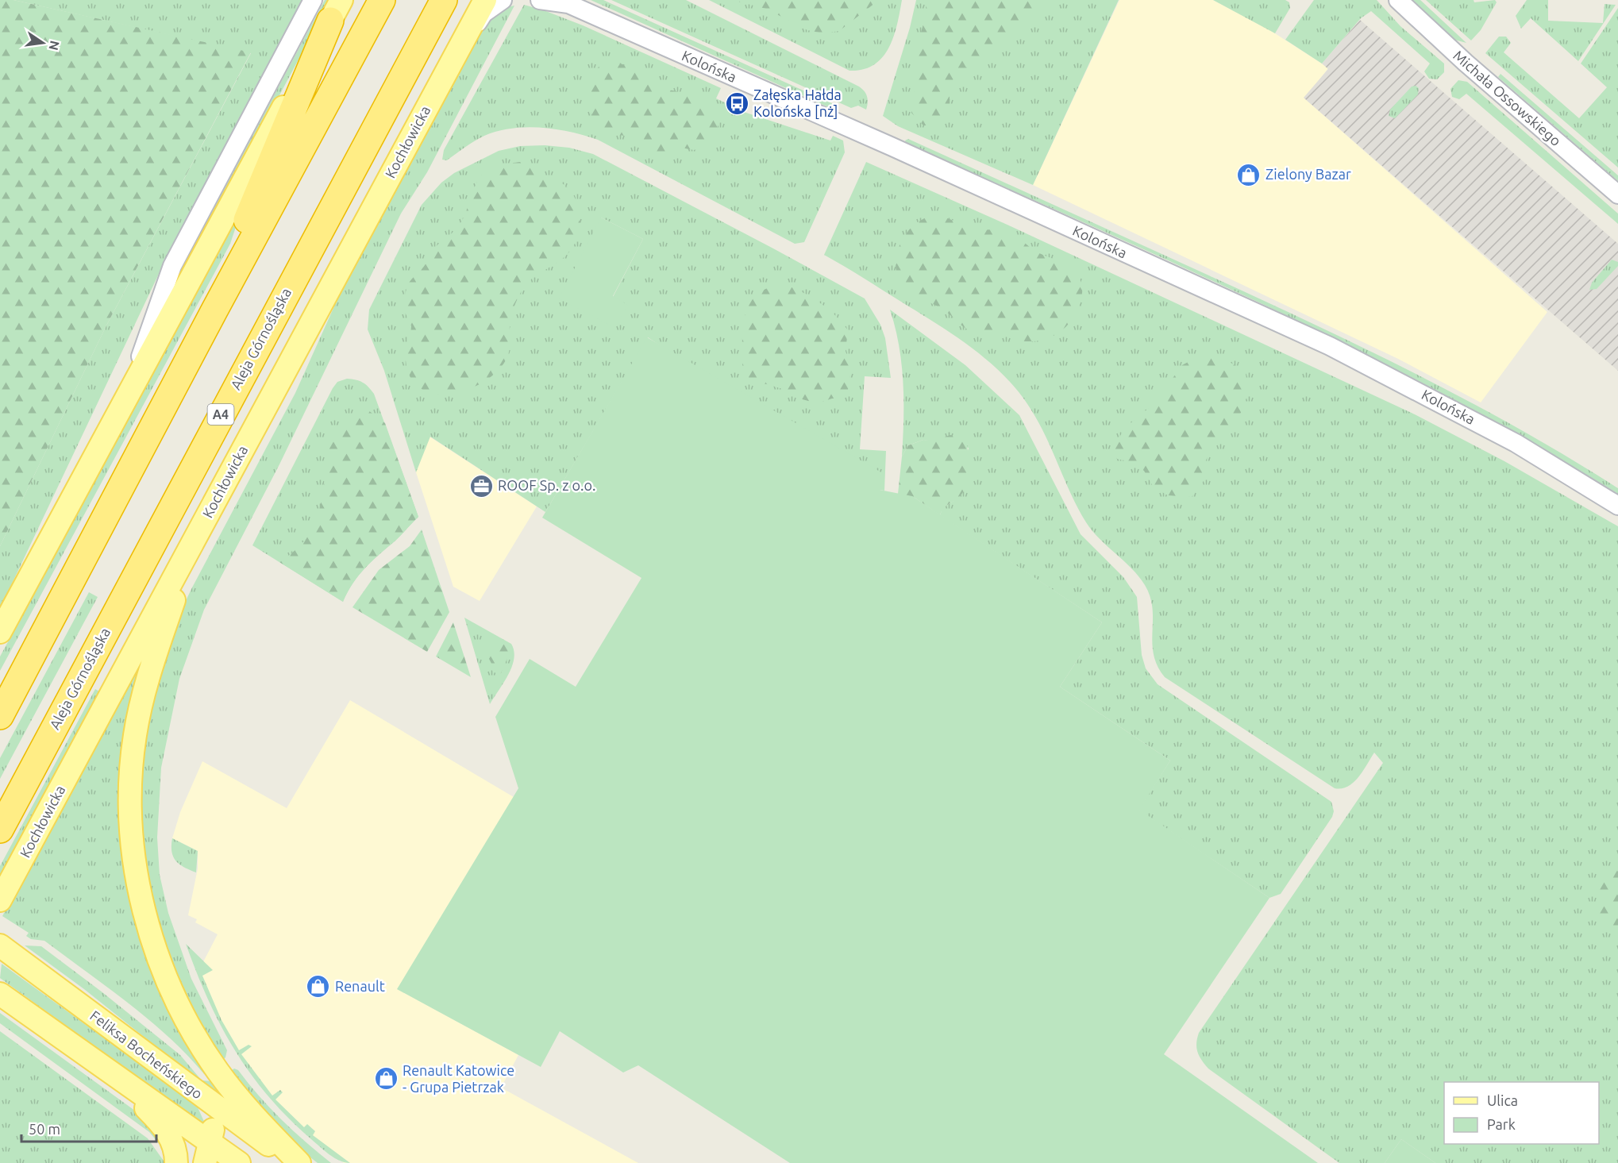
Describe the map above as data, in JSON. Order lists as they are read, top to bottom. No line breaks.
{"streets":{"highway":["Aleja Górnośląska","A4"],"main road":["Kochłowicka","Feliksa Bocheńskiego"],"street":["Kolońska","Michała Ossowskiego"]},"places":{"bus stop":["Załęska Hałda Kolońska [nż]"],"shop":["Zielony Bazar","Renault","Renault Katowice - Grupa Pietrzak"],"office":["ROOF Sp. z o.o."]},"legend":["Ulica","Park"],"scale_bar":"50 m","north":"right"}
